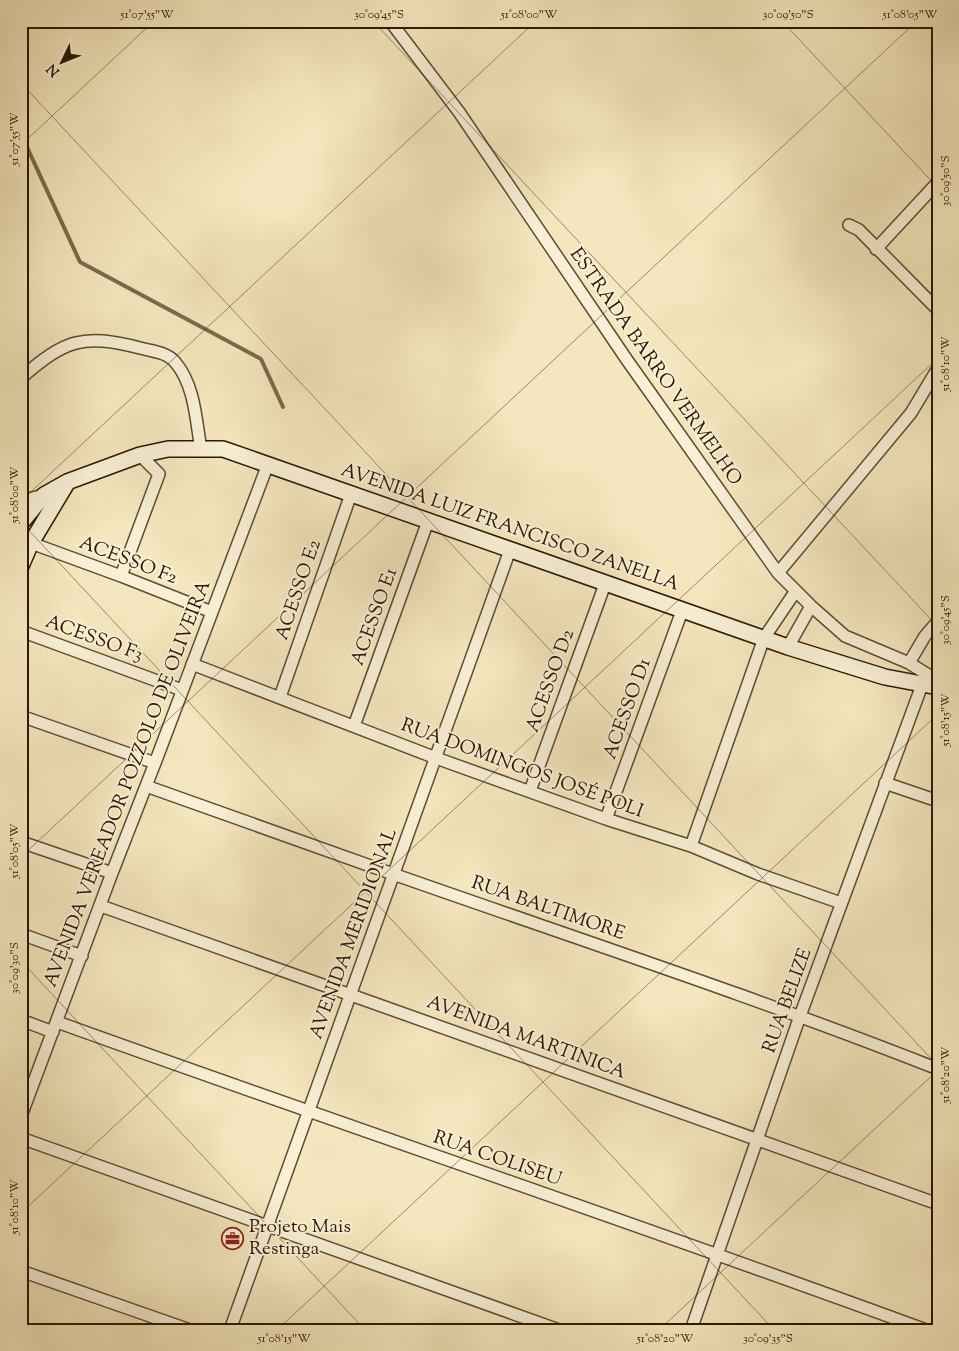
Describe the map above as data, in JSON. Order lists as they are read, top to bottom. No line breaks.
{"streets":{"street":["ESTRADA BARRO VERMELHO","AVENIDA LUIZ FRANCISCO ZANELLA","ACESSO F2","ACESSO E2","ACESSO E1","ACESSO F3","ACESSO D2","ACESSO D1","RUA DOMINGOS JOSÉ POLI","AVENIDA VEREADOR POZZOLO DE OLIVEIRA","RUA BALTIMORE","AVENIDA MERIDIONAL","RUA BELIZE","AVENIDA MARTINICA","RUA COLISEU"]},"crossings":[["AVENIDA LUIZ FRANCISCO ZANELLA","ACESSO F2"],["AVENIDA LUIZ FRANCISCO ZANELLA","ACESSO E2"],["AVENIDA LUIZ FRANCISCO ZANELLA","ACESSO E1"],["AVENIDA LUIZ FRANCISCO ZANELLA","ACESSO D2"],["AVENIDA LUIZ FRANCISCO ZANELLA","ACESSO D1"],["AVENIDA LUIZ FRANCISCO ZANELLA","AVENIDA VEREADOR POZZOLO DE OLIVEIRA"],["AVENIDA LUIZ FRANCISCO ZANELLA","AVENIDA MERIDIONAL"],["AVENIDA LUIZ FRANCISCO ZANELLA","RUA BELIZE"],["ACESSO F2","AVENIDA VEREADOR POZZOLO DE OLIVEIRA"],["ACESSO E2","RUA DOMINGOS JOSÉ POLI"],["ACESSO E1","RUA DOMINGOS JOSÉ POLI"],["ACESSO F3","AVENIDA VEREADOR POZZOLO DE OLIVEIRA"],["ACESSO D2","RUA DOMINGOS JOSÉ POLI"],["ACESSO D1","RUA DOMINGOS JOSÉ POLI"],["RUA DOMINGOS JOSÉ POLI","AVENIDA VEREADOR POZZOLO DE OLIVEIRA"],["RUA DOMINGOS JOSÉ POLI","AVENIDA MERIDIONAL"],["RUA DOMINGOS JOSÉ POLI","RUA BELIZE"],["AVENIDA VEREADOR POZZOLO DE OLIVEIRA","RUA BALTIMORE"],["AVENIDA VEREADOR POZZOLO DE OLIVEIRA","AVENIDA MARTINICA"],["AVENIDA VEREADOR POZZOLO DE OLIVEIRA","RUA COLISEU"],["RUA BALTIMORE","AVENIDA MERIDIONAL"],["RUA BALTIMORE","RUA BELIZE"],["AVENIDA MERIDIONAL","AVENIDA MARTINICA"],["AVENIDA MERIDIONAL","RUA COLISEU"],["RUA BELIZE","AVENIDA MARTINICA"],["RUA BELIZE","RUA COLISEU"]],"places":{"office":["Projeto Mais Restinga"]},"north":"bottom left","coordinates":["51°07'55\"W","30°09'45\"S","51°08'00\"W","30°09'50\"S","51°08'05\"W","51°08'10\"W","51°08'15\"W","30°09'30\"S","51°08'20\"W","30°09'35\"S"]}
